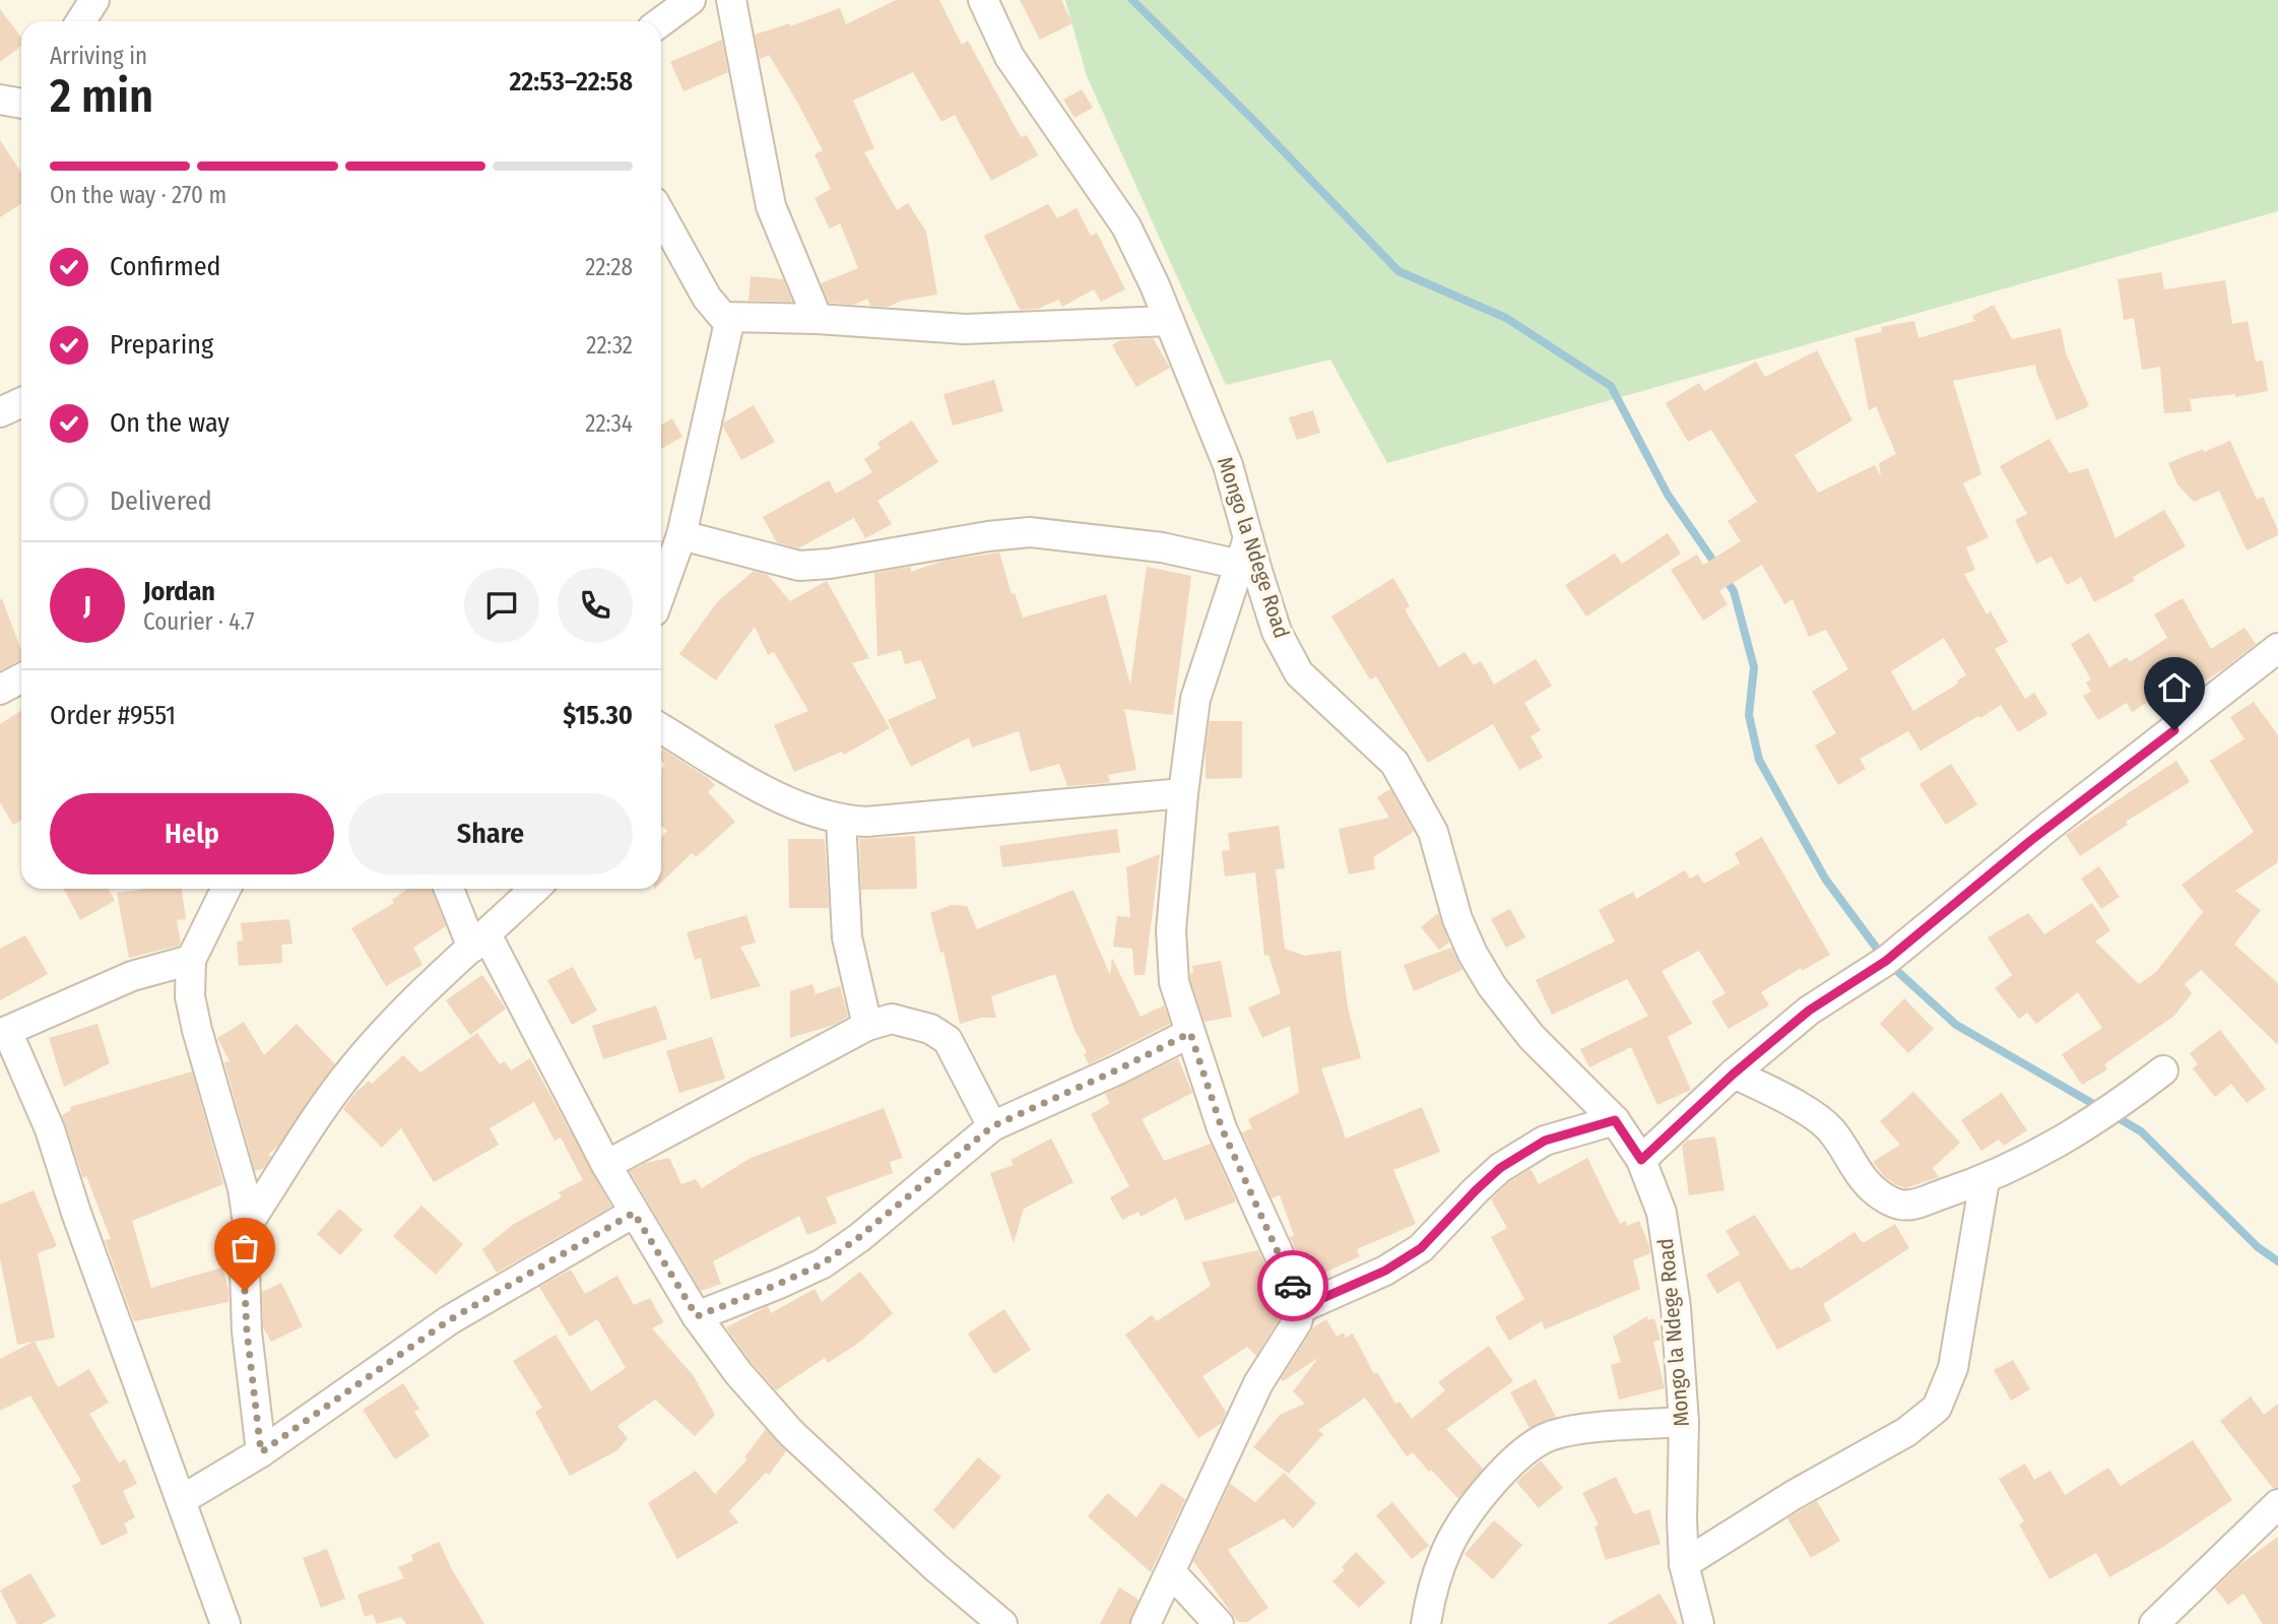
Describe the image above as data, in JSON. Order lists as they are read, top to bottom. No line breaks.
{"streets":{"street":["Mongo la Ndege Road"]},"page":{"heading":["2 min","Arriving in","22:53–22:58"],"panel":["Jordan","Courier · 4.7","Order #9551","$15.30"],"bar":"On the way · 270 m","list":[["Confirmed","22:28"],["Preparing","22:32"],["On the way","22:34"],"Delivered"],"round":"J","buttons":["Help","Share"]}}
